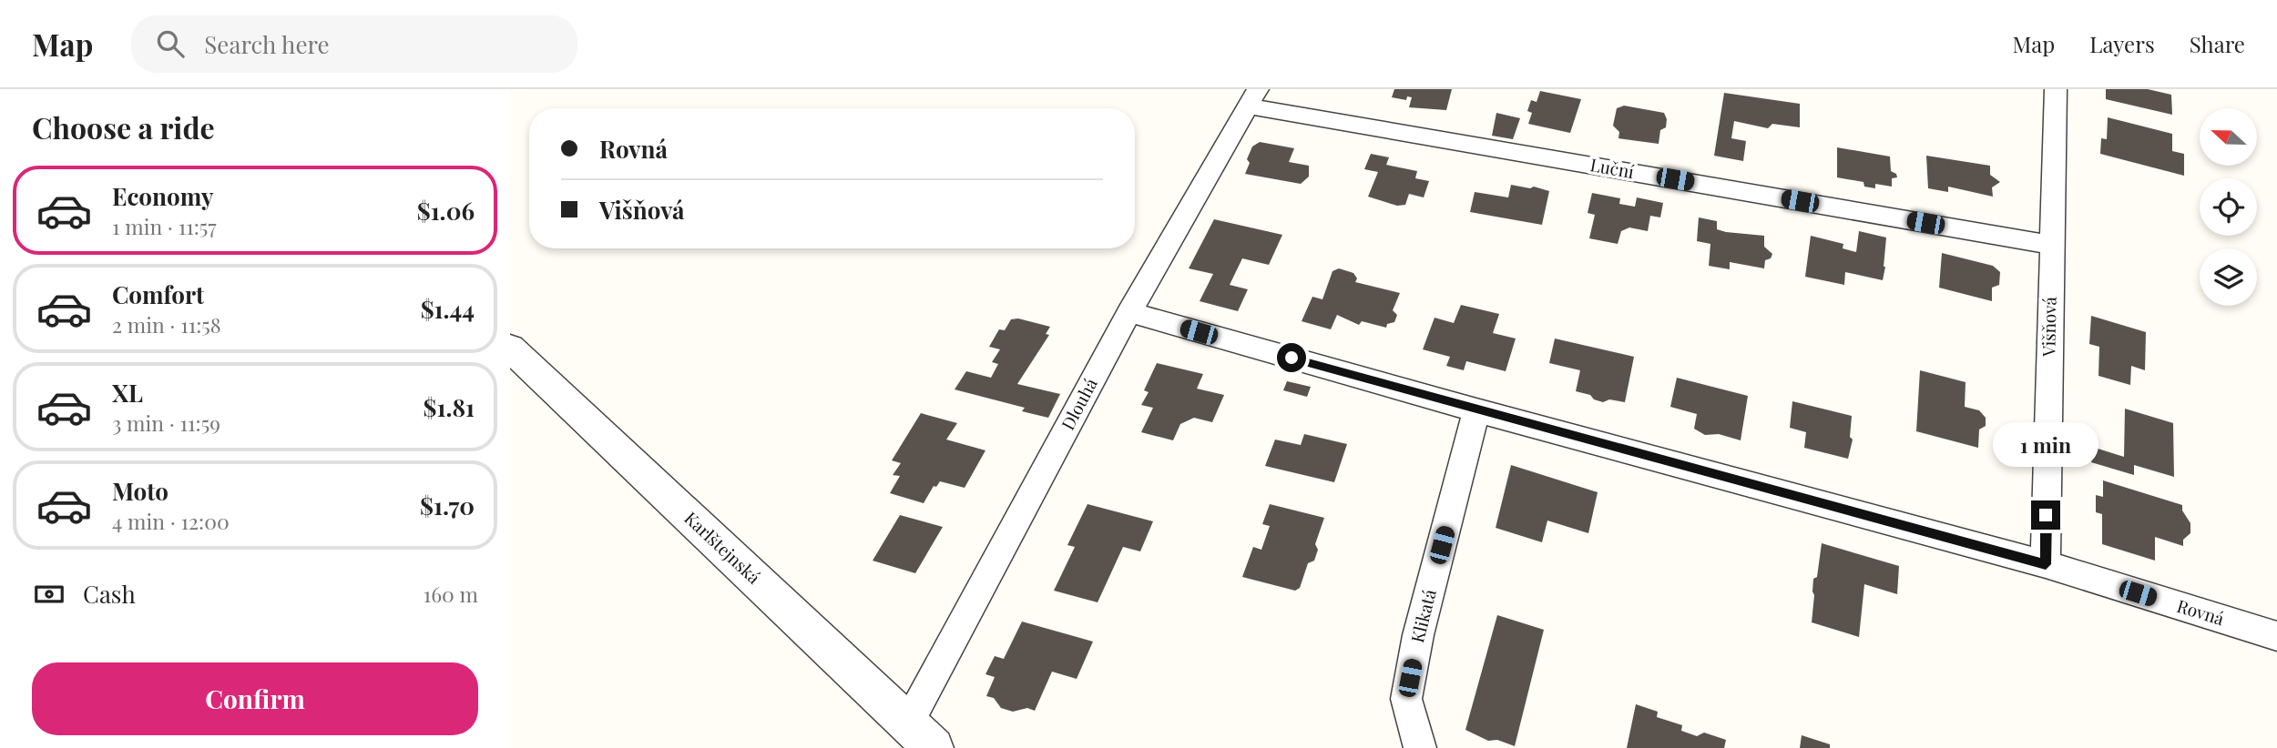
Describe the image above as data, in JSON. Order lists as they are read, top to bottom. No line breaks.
{"streets":{"street":["Luční","Višňová","Dlouhá","Karlštejnská","Rovná","Klikatá"]},"crossings":[["Luční","Višňová"],["Luční","Dlouhá"],["Višňová","Rovná"],["Dlouhá","Karlštejnská"],["Dlouhá","Rovná"],["Rovná","Klikatá"]],"north":"left","page":{"header":"Map","search":"Search here","nav":["Map","Layers","Share"],"heading":"Choose a ride","banner":["Rovná","Višňová"],"list":[{"name":"Economy","note":"1 min · 11:57","value":"$1.06"},{"name":"Comfort","note":"2 min · 11:58","value":"$1.44"},{"name":"XL","note":"3 min · 11:59","value":"$1.81"},{"name":"Moto","note":"4 min · 12:00","value":"$1.70"}],"bubble":"1 min","pay":["Cash","160 m"],"buttons":"Confirm"}}
